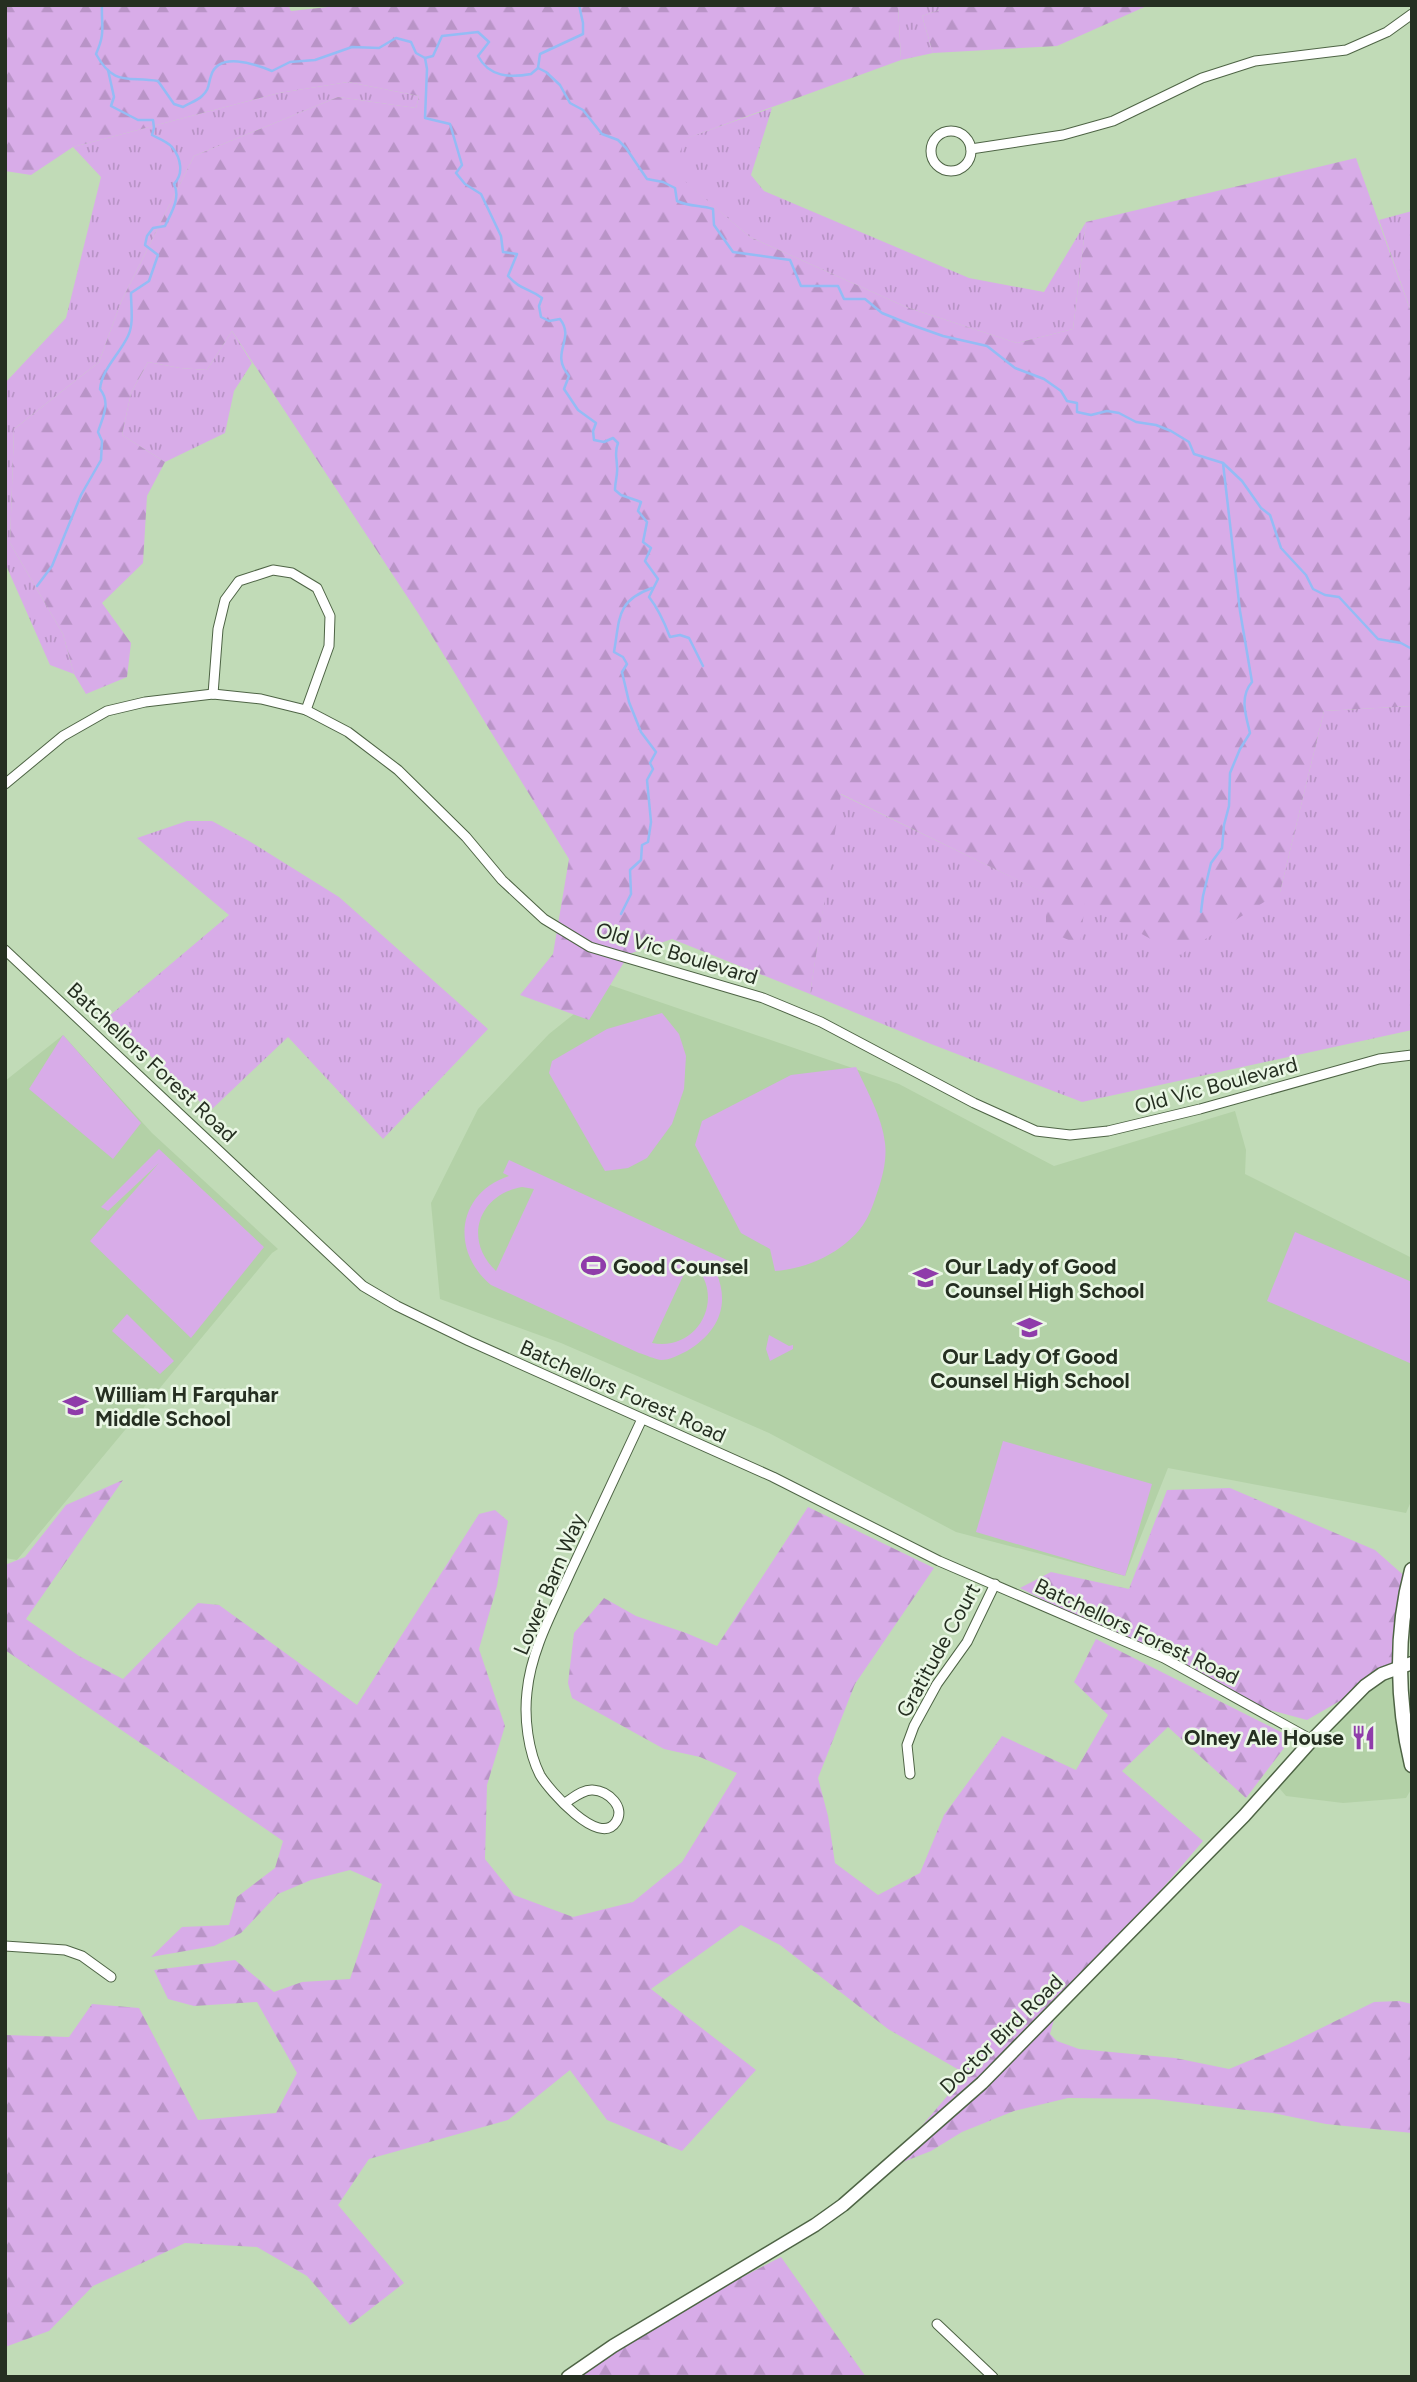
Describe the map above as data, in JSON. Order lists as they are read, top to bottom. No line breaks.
{"streets":{"main road":["Doctor Bird Road"],"street":["Old Vic Boulevard","Batchellors Forest Road","Lower Barn Way","Gratitude Court"]},"crossings":[["Batchellors Forest Road","Lower Barn Way"],["Batchellors Forest Road","Gratitude Court"],["Batchellors Forest Road","Doctor Bird Road"]],"places":{"sports":["Good Counsel"],"school or university":["Our Lady of Good Counsel High School","Our Lady Of Good Counsel High School","William H Farquhar Middle School"],"restaurant":["Olney Ale House"]}}
